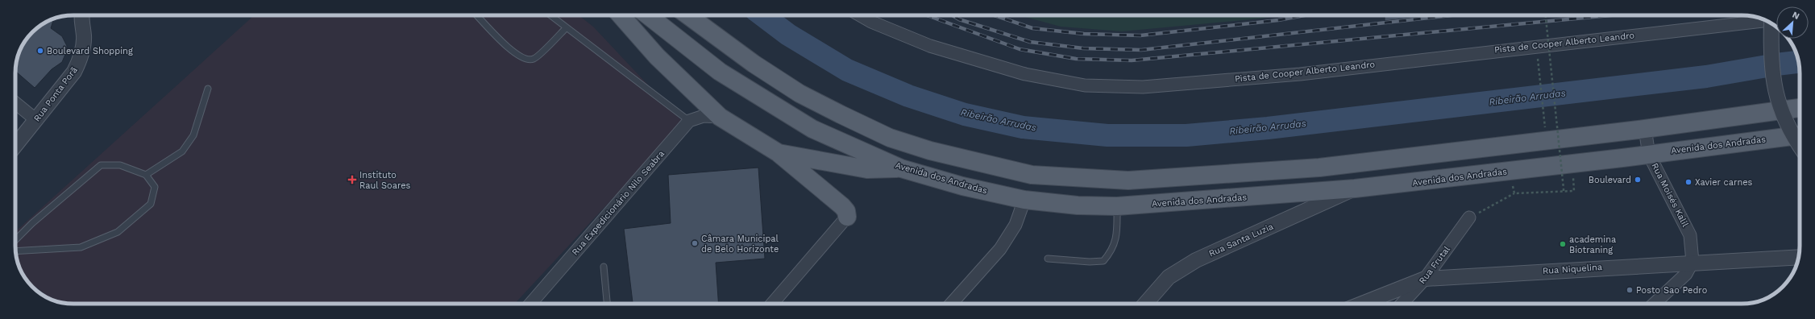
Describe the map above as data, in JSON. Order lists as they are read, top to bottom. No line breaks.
{"streets":{"main road":["Avenida dos Andradas"],"street":["Pista de Cooper Alberto Leandro","Rua Ponta Porã","Rua Moisés Kalil","Rua Expedicionário Nilo Seabra","Rua Santa Luzia","Rua Frutal","Rua Niquelina"]},"crossings":[["Avenida dos Andradas","Rua Moisés Kalil"],["Avenida dos Andradas","Rua Santa Luzia"],["Rua Moisés Kalil","Rua Niquelina"],["Rua Frutal","Rua Niquelina"]],"water":["Ribeirão Arrudas"],"places":{"other":["Boulevard Shopping","Boulevard","Xavier carnes","Câmara Municipal de Belo Horizonte","academina Biotraning","Posto Sao Pedro"],"health":["Instituto Raul Soares"]},"north":"top right"}
